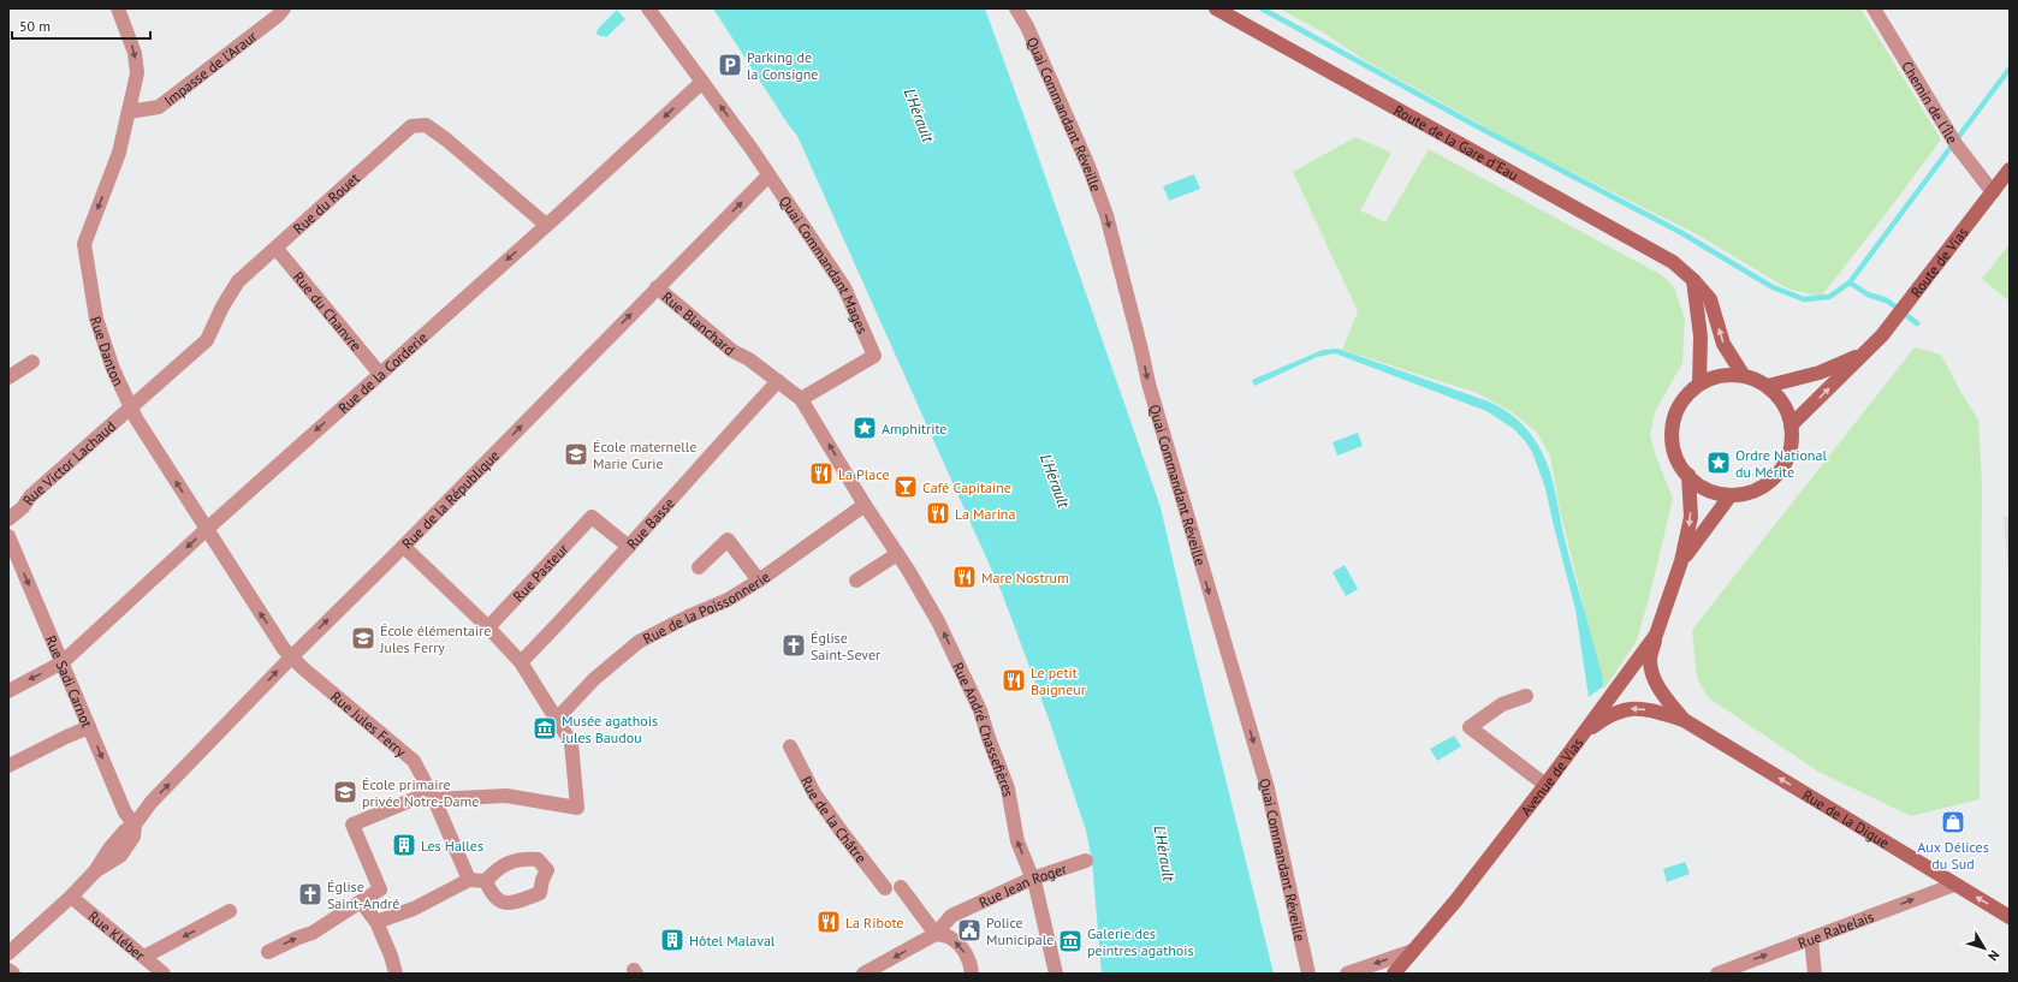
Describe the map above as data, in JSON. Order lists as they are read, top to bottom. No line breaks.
{"streets":{"main road":["Route de la Gare d'Eau","Route de Vias","Avenue de Vias","Rue de la Digue"],"street":["Impasse de l'Araur","Chemin de l'Île","Quai Commandant Réveille","Rue du Rouet","Quai Commandant Mages","Rue du Chanvre","Rue Blanchard","Rue Danton","Rue de la Corderie","Rue Victor Lachaud","Rue de la République","Rue Basse","Rue Pasteur","Rue de la Poissonnerie","Rue Sadi Carnot","Rue Jules Ferry","Rue André Chassefières","Rue de la Châtre","Rue Jean Roger","Rue Rabelais","Rue Kléber"]},"crossings":[["Impasse de l'Araur","Rue Danton"],["Chemin de l'Île","Route de Vias"],["Route de la Gare d'Eau","Route de Vias"],["Route de la Gare d'Eau","Avenue de Vias"],["Rue du Rouet","Rue du Chanvre"],["Rue du Rouet","Rue Danton"],["Rue du Rouet","Rue de la Corderie"],["Rue du Rouet","Rue Victor Lachaud"],["Route de Vias","Avenue de Vias"],["Quai Commandant Mages","Rue Blanchard"],["Quai Commandant Mages","Rue de la Corderie"],["Quai Commandant Mages","Rue de la République"],["Quai Commandant Mages","Rue André Chassefières"],["Rue du Chanvre","Rue de la Corderie"],["Rue Blanchard","Rue de la République"],["Rue Blanchard","Rue Basse"],["Rue Blanchard","Rue André Chassefières"],["Rue Danton","Rue de la Corderie"],["Rue Danton","Rue Victor Lachaud"],["Rue Danton","Rue de la République"],["Rue Danton","Rue Jules Ferry"],["Rue de la Corderie","Rue Sadi Carnot"],["Rue de la République","Rue Sadi Carnot"],["Rue de la République","Rue Jules Ferry"],["Rue de la République","Rue Kléber"],["Rue Basse","Rue Pasteur"],["Rue de la Poissonnerie","Rue André Chassefières"],["Rue André Chassefières","Rue Jean Roger"],["Avenue de Vias","Rue de la Digue"],["Rue de la Digue","Rue Rabelais"]],"one_way":["Quai Commandant Réveille","Rue de la Corderie","Rue de la République","Rue Sadi Carnot","Rue André Chassefières","Rue de la Digue","Rue Rabelais"],"water":["L'Hérault"],"places":{"parking":["Parking de la Consigne"],"place":["Amphitrite","Ordre National du Mérite"],"school or university":["École maternelle Marie Curie","École élémentaire Jules Ferry","École primaire privée Notre-Dame"],"restaurant":["La Place","La Marina","Mare Nostrum","Le petit Baigneur","La Ribote"],"bar":["Café Capitaine"],"church":["Église Saint-Sever","Église Saint-André"],"museum":["Musée agathois Jules Baudou","Galerie des peintres agathois"],"shop":["Aux Délices du Sud"],"building":["Les Halles","Hôtel Malaval"],"public building":["Police Municipale"]},"scale_bar":"50 m","north":"bottom right"}
